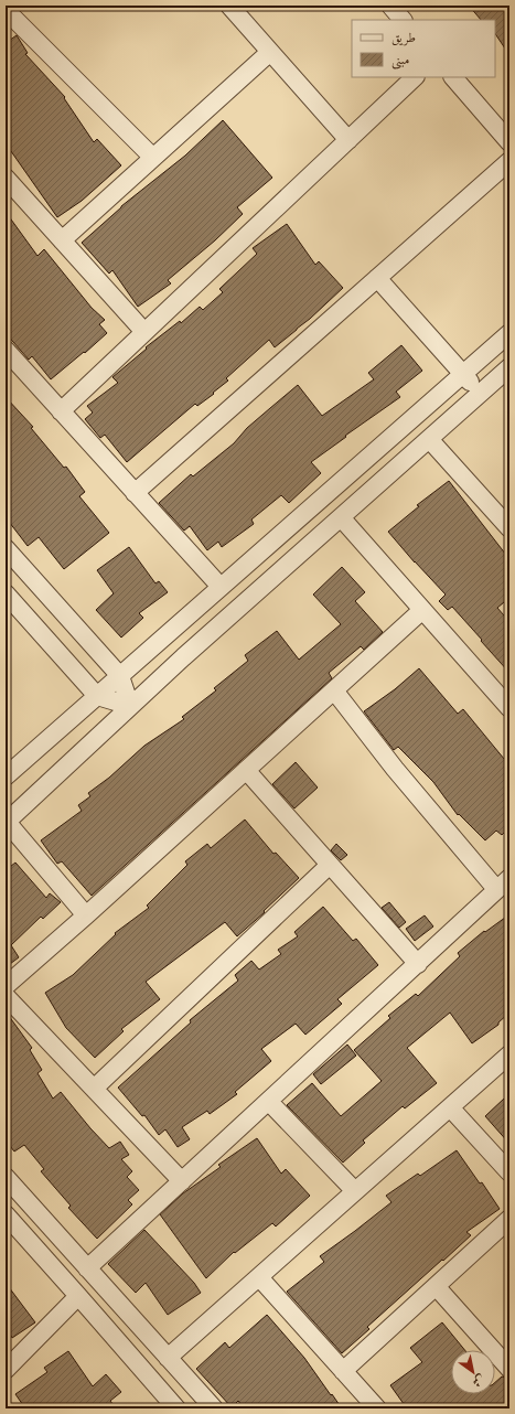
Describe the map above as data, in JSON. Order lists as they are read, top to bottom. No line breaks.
{"legend":["طريق","مبنى"],"north":"bottom right"}
